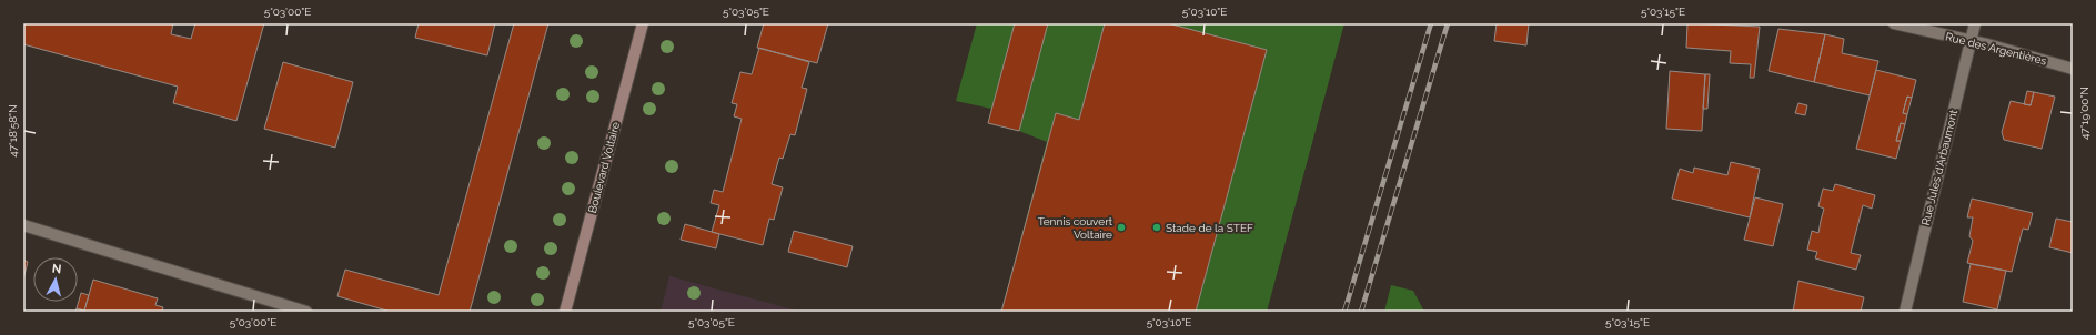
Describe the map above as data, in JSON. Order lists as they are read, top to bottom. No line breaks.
{"streets":{"street":["Rue des Argentières","Boulevard Voltaire","Rue Jules d'Arbaumont"]},"crossings":[["Rue des Argentières","Rue Jules d'Arbaumont"]],"places":["Tennis couvert Voltaire","Stade de la STEF"],"north":"top","coordinates":["5°03'00\"E","5°03'05\"E","5°03'10\"E","5°03'15\"E","47°19'00\"N","47°18'58\"N"]}
